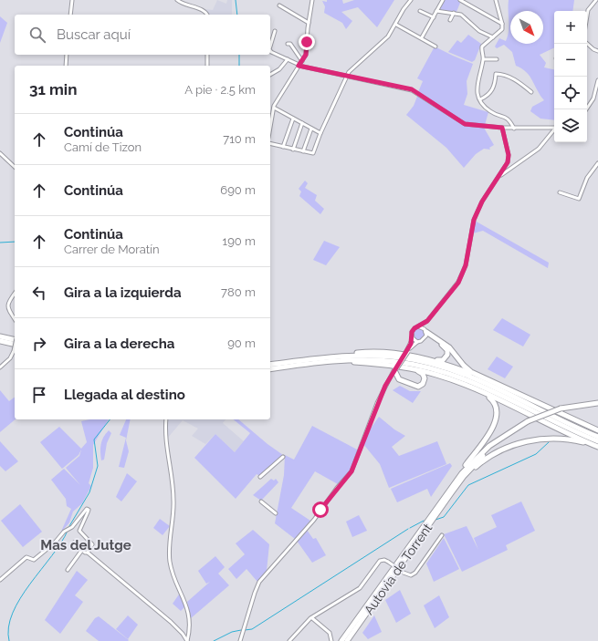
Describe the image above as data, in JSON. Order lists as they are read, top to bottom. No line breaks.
{"streets":{"highway":["Autovia de Torrent"]},"districts":["Mas del Jutge"],"north":"bottom right","page":{"map_buttons":["+","−"],"search":"Buscar aquí","heading":["31 min","A pie · 2.5 km"],"list":[["Continúa","Camí de Tizon","710 m"],["Continúa","690 m"],["Continúa","Carrer de Moratín","190 m"],["Gira a la izquierda","780 m"],["Gira a la derecha","90 m"],"Llegada al destino"]}}
